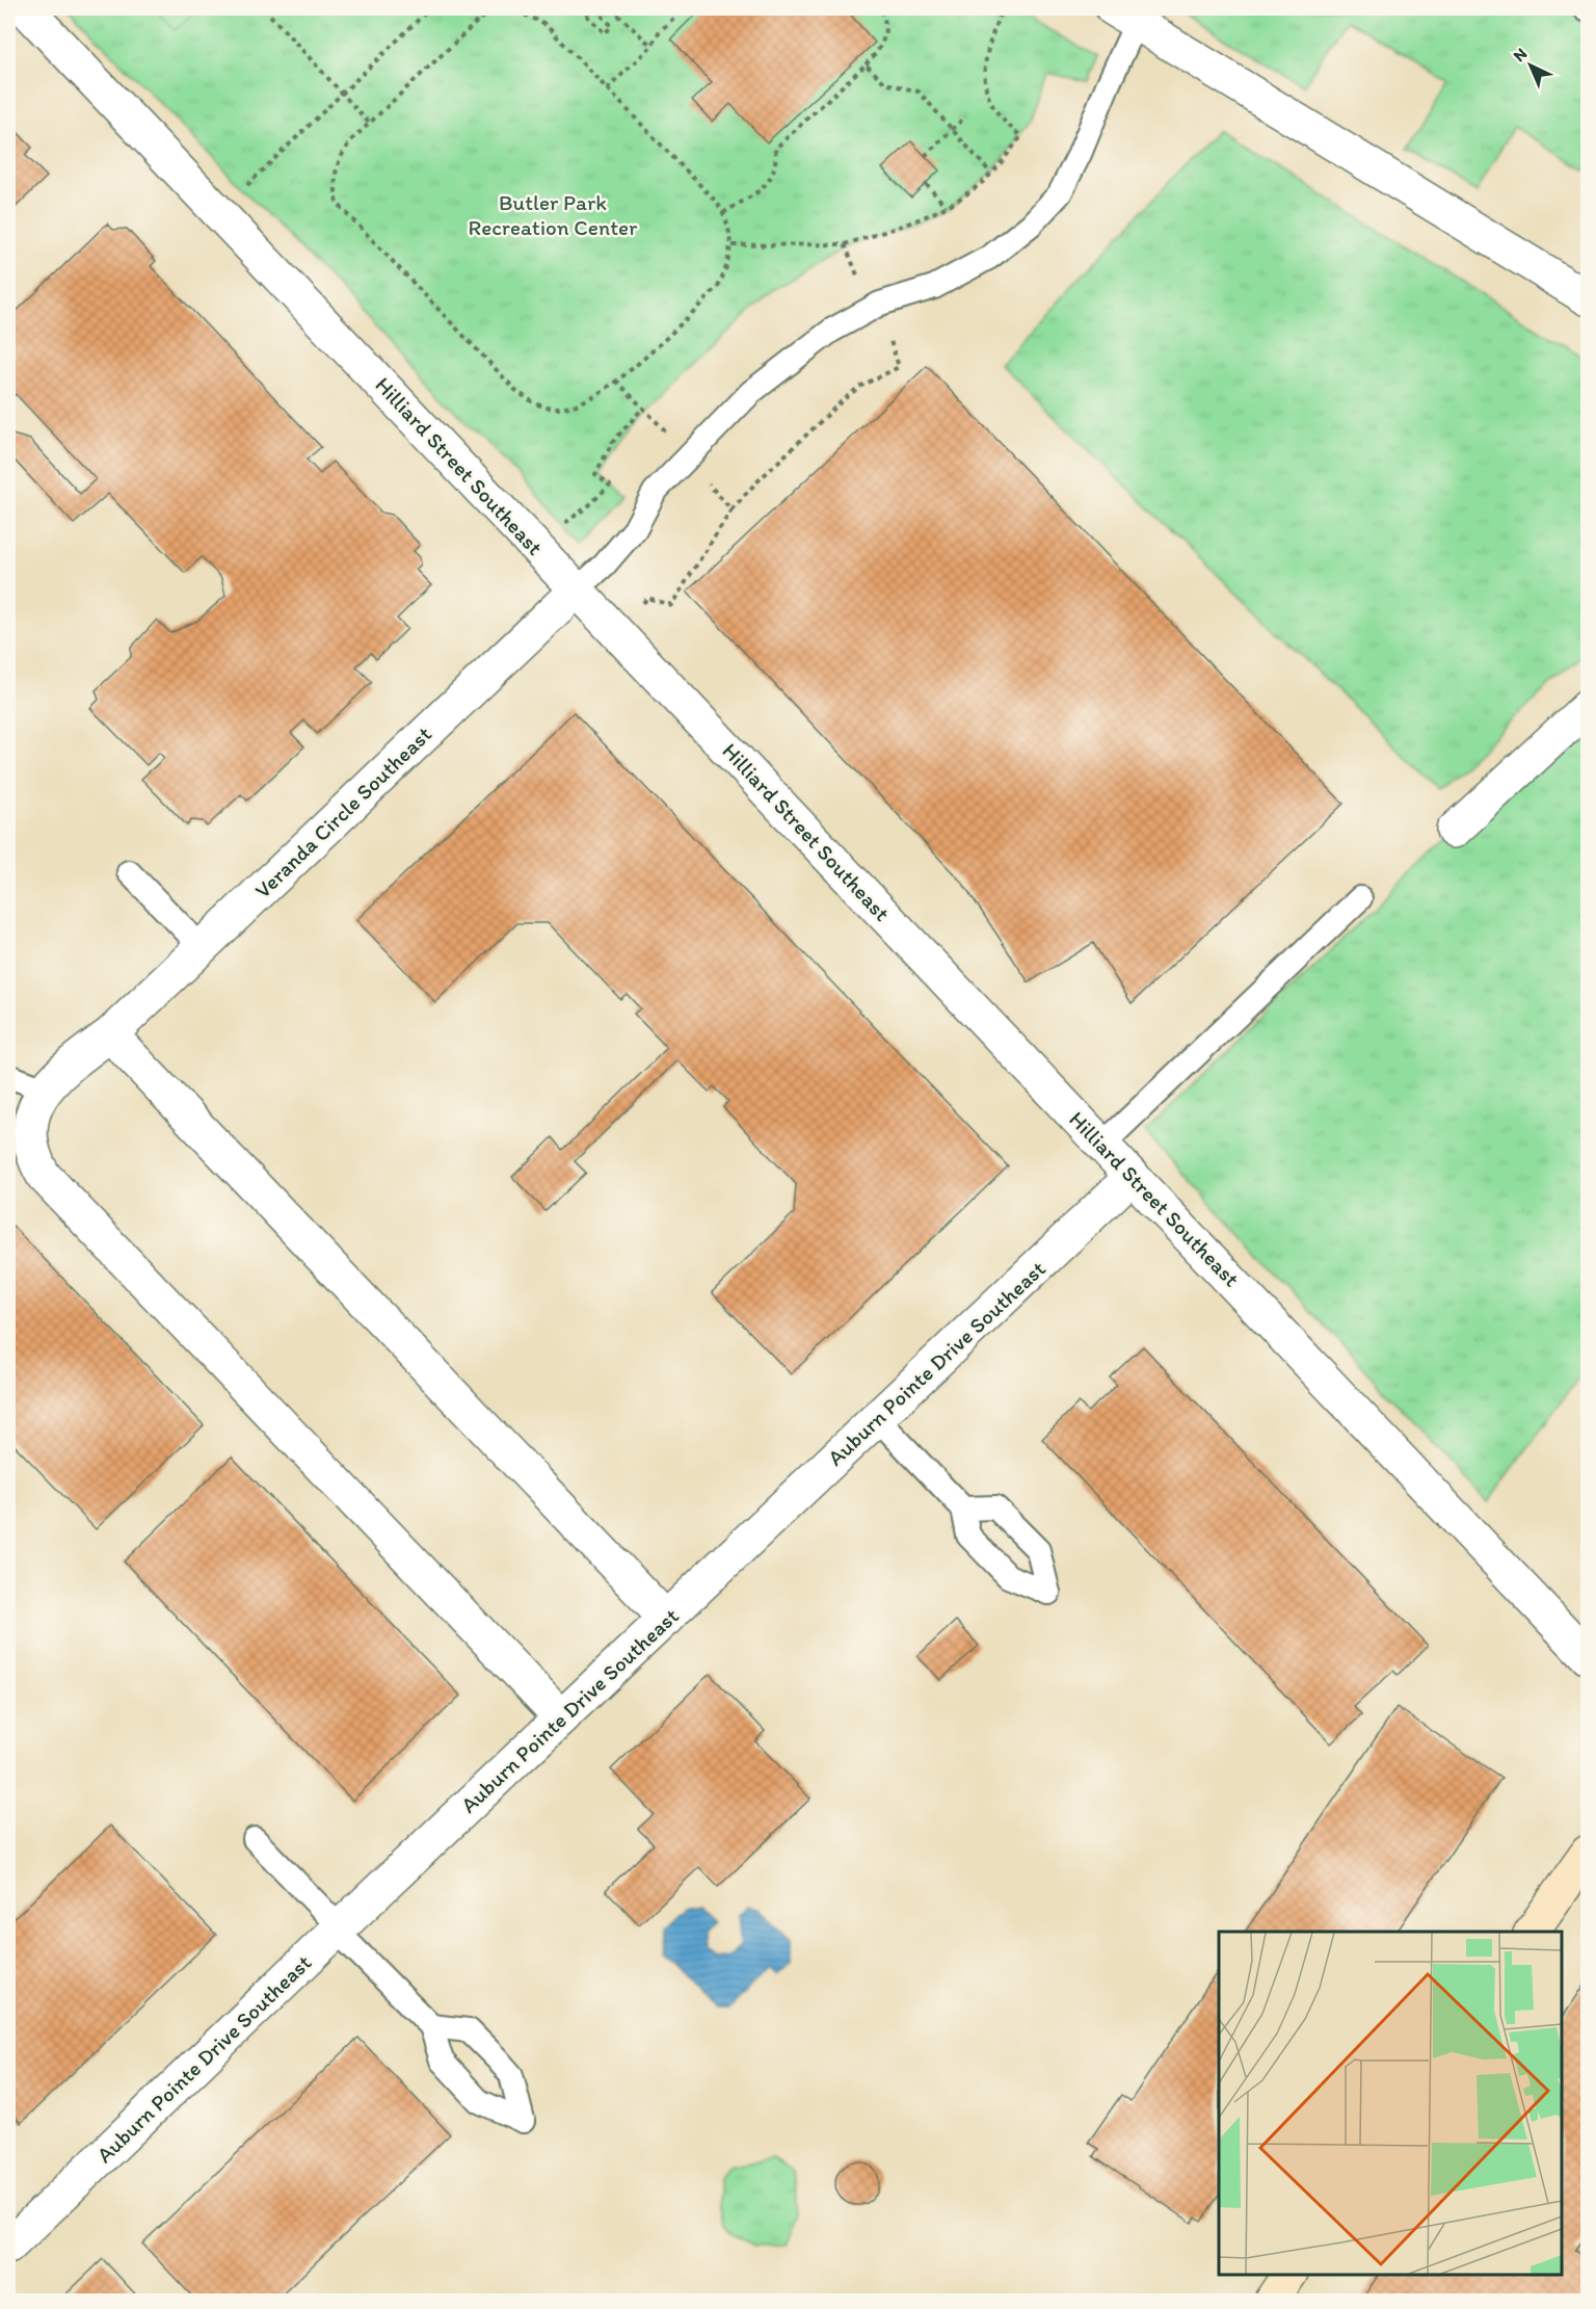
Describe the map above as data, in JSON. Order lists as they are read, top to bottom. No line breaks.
{"streets":{"street":["Hilliard Street Southeast","Veranda Circle Southeast","Auburn Pointe Drive Southeast"]},"crossings":[["Hilliard Street Southeast","Veranda Circle Southeast"],["Hilliard Street Southeast","Auburn Pointe Drive Southeast"],["Veranda Circle Southeast","Auburn Pointe Drive Southeast"]],"parks":["Butler Park Recreation Center"],"north":"top left"}
